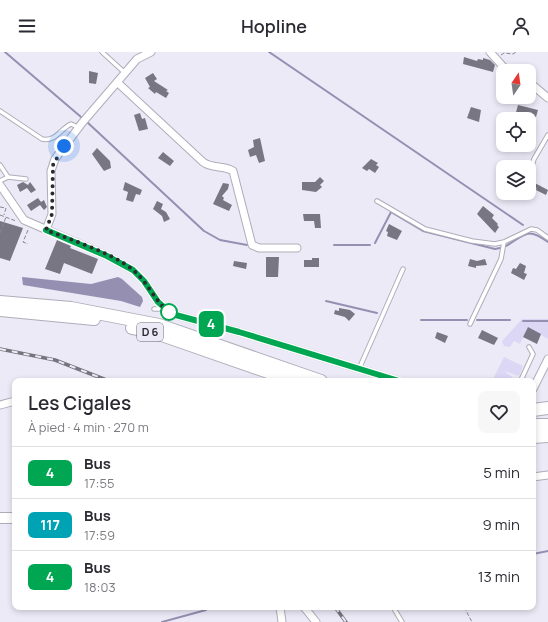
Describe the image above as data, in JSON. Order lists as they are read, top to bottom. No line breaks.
{"streets":{"highway":["D 6"]},"lines":["bus line 4"],"north":"top","page":{"header":"Hopline","on_map":"4","heading":["Les Cigales","À pied · 4 min · 270 m"],"list":[{"mark":"4","name":"Bus","note":"17:55","value":"5 min"},{"mark":"117","name":"Bus","note":"17:59","value":"9 min"},{"mark":"4","name":"Bus","note":"18:03","value":"13 min"}]}}
